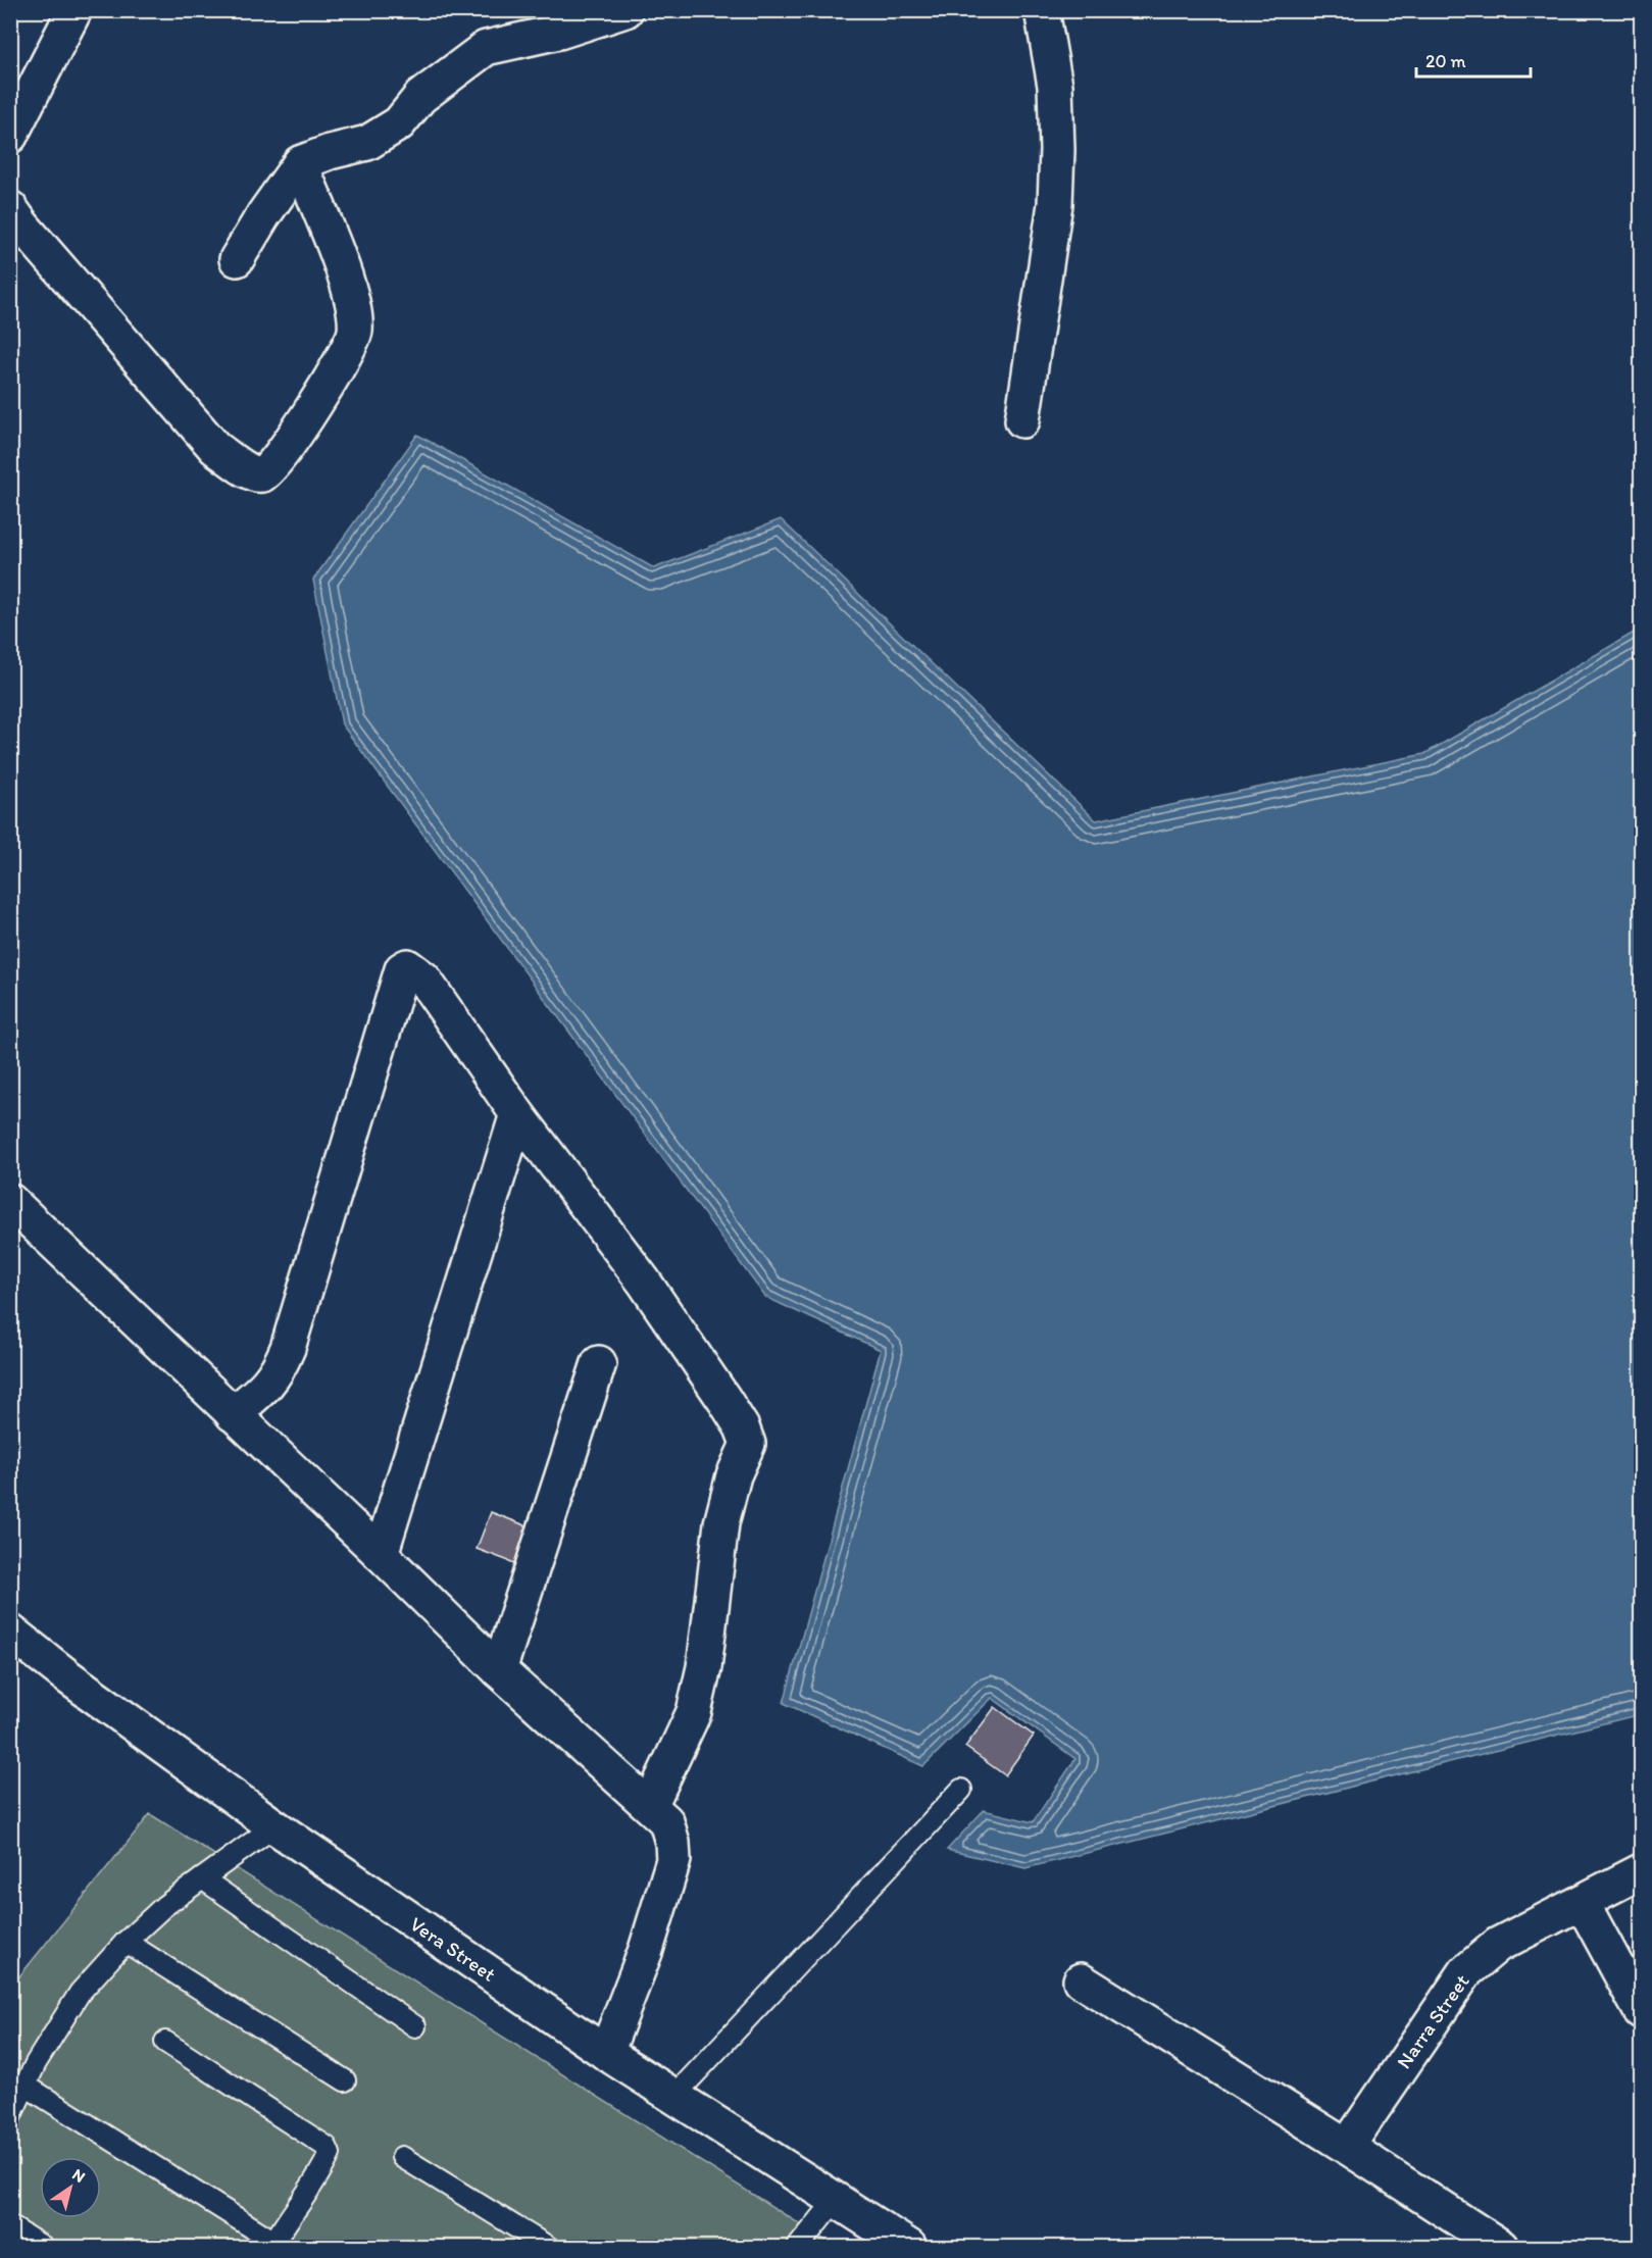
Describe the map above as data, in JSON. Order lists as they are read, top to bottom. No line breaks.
{"streets":{"street":["Vera Street","Narra Street"]},"scale_bar":"20 m","north":"top right"}
